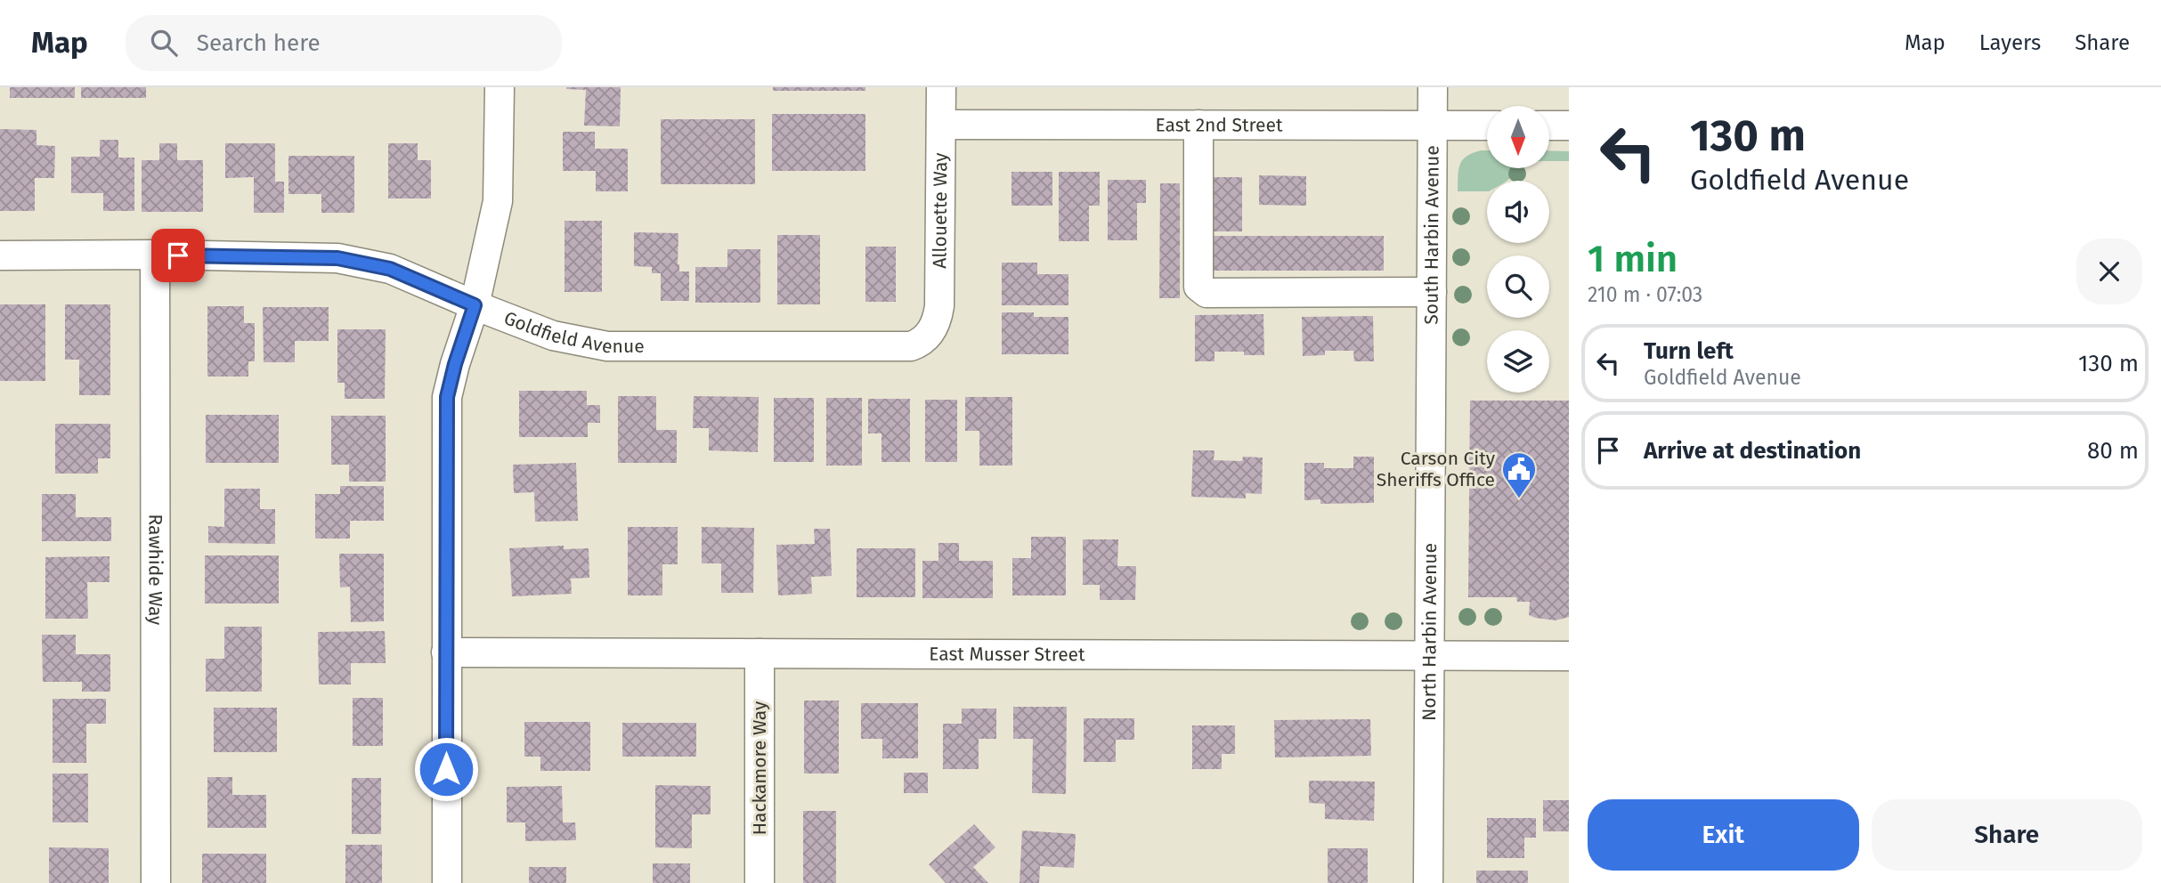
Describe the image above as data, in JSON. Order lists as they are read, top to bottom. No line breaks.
{"streets":{"street":["East 2nd Street","Allouette Way","South Harbin Avenue","Goldfield Avenue","Rawhide Way","North Harbin Avenue","East Musser Street","Hackamore Way"]},"crossings":[["East 2nd Street","Allouette Way"],["East 2nd Street","South Harbin Avenue"],["Allouette Way","Goldfield Avenue"],["South Harbin Avenue","North Harbin Avenue"],["Goldfield Avenue","Rawhide Way"],["North Harbin Avenue","East Musser Street"],["East Musser Street","Hackamore Way"]],"places":{"public building":["Carson City Sheriffs Office"]},"north":"bottom","page":{"header":"Map","search":"Search here","nav":["Map","Layers","Share"],"turn":["130 m","Goldfield Avenue"],"heading":["1 min","210 m · 07:03"],"list":[{"name":"Turn left","note":"Goldfield Avenue","value":"130 m"},{"name":"Arrive at destination","value":"80 m"}],"buttons":["Exit","Share"]}}
